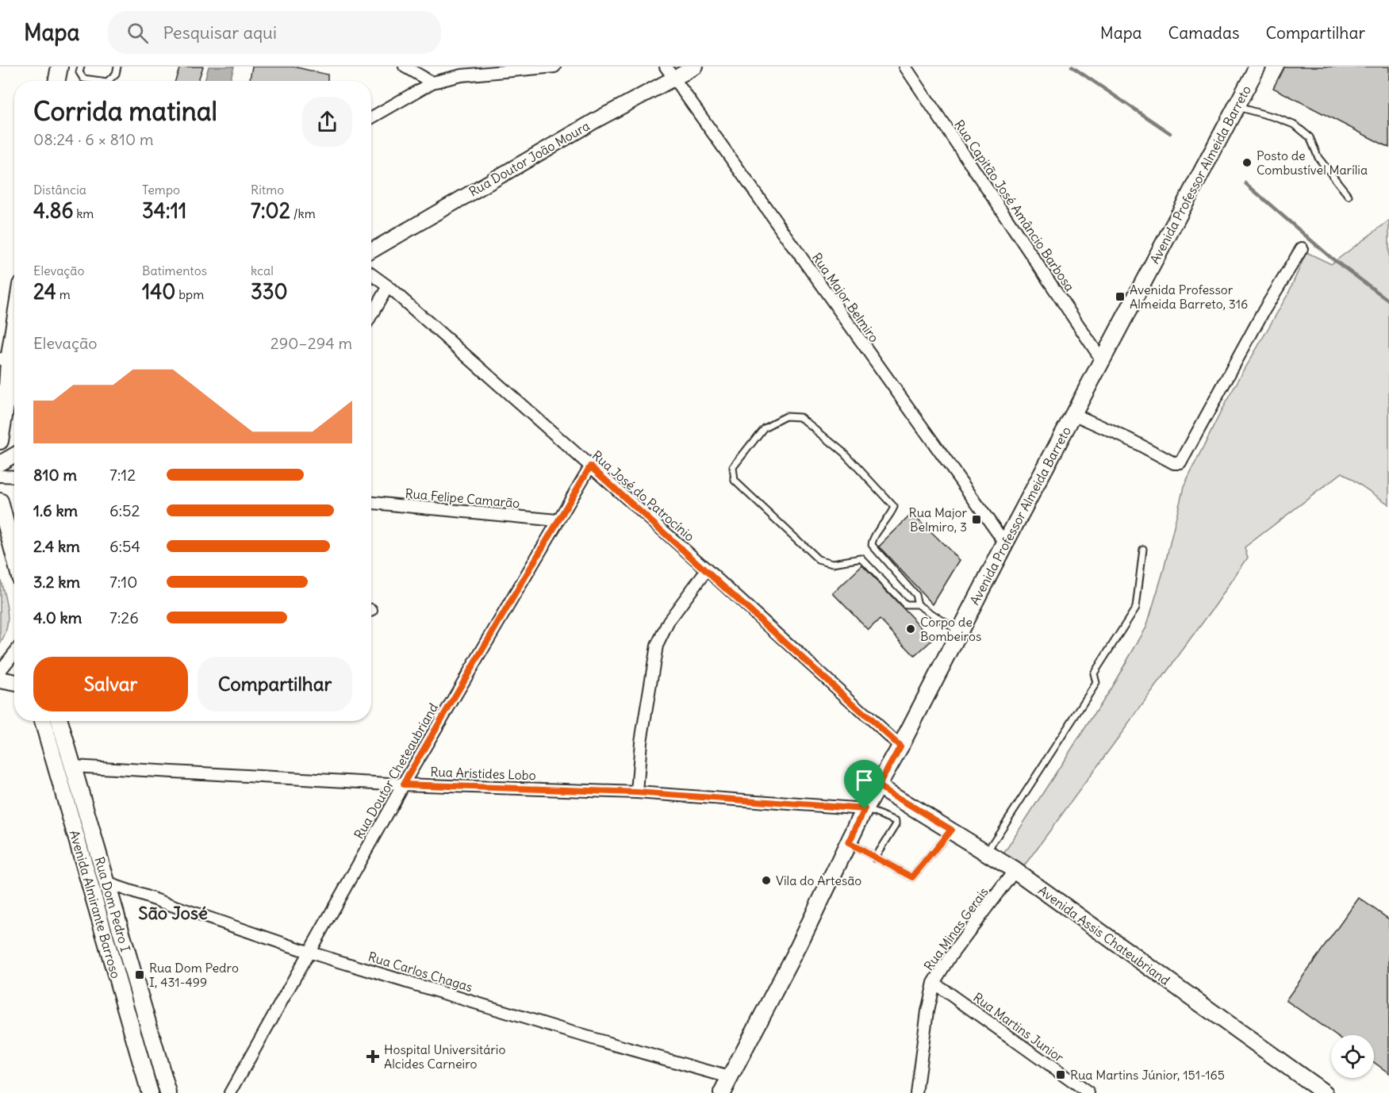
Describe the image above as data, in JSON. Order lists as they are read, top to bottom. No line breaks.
{"streets":{"main road":["Rua Doutor João Moura","Avenida Professor Almeida Barreto","Avenida Almirante Barroso","Rua Dom Pedro I","Avenida Assis Chateubriand"],"street":["Rua Capitão José Amâncio Barbosa","Rua Major Belmiro","Rua José do Patrocínio","Rua Felipe Camarão","Rua Doutor Cheteaubriand","Rua Aristides Lobo","Rua Minas Gerais","Rua Carlos Chagas","Rua Martins Junior"]},"crossings":[["Rua Doutor João Moura","Rua Major Belmiro"],["Avenida Professor Almeida Barreto","Rua Capitão José Amâncio Barbosa"],["Avenida Professor Almeida Barreto","Rua Major Belmiro"],["Avenida Professor Almeida Barreto","Rua José do Patrocínio"],["Avenida Professor Almeida Barreto","Rua Aristides Lobo"],["Avenida Professor Almeida Barreto","Avenida Assis Chateubriand"],["Avenida Professor Almeida Barreto","Rua Carlos Chagas"],["Rua José do Patrocínio","Rua Doutor Cheteaubriand"],["Rua Felipe Camarão","Rua Doutor Cheteaubriand"],["Rua Doutor Cheteaubriand","Rua Aristides Lobo"],["Rua Doutor Cheteaubriand","Rua Carlos Chagas"],["Rua Aristides Lobo","Rua Dom Pedro I"],["Rua Dom Pedro I","Rua Carlos Chagas"],["Rua Minas Gerais","Avenida Assis Chateubriand"],["Rua Minas Gerais","Rua Martins Junior"]],"districts":["São José"],"places":{"other":["Posto de Combustível Marília","Corpo de Bombeiros","Vila do Artesão"],"transit":["Avenida Professor Almeida Barreto, 316","Rua Major Belmiro, 3","Rua Dom Pedro I, 431-499","Rua Martins Júnior, 151-165"],"health":["Hospital Universitário Alcides Carneiro"]},"page":{"header":"Mapa","search":"Pesquisar aqui","nav":["Mapa","Camadas","Compartilhar"],"heading":["Corrida matinal","08:24 · 6 × 810 m"],"stats":[["Distância","4.86 km"],["Tempo","34:11"],["Ritmo","7:02 /km"],["Elevação","24 m"],["Batimentos","140 bpm"],["kcal","330"]],"chart":["Elevação","290–294 m"],"list":[{"name":"810 m","note":"7:12"},{"name":"1.6 km","note":"6:52"},{"name":"2.4 km","note":"6:54"},{"name":"3.2 km","note":"7:10"},{"name":"4.0 km","note":"7:26"}],"buttons":["Salvar","Compartilhar"]}}
